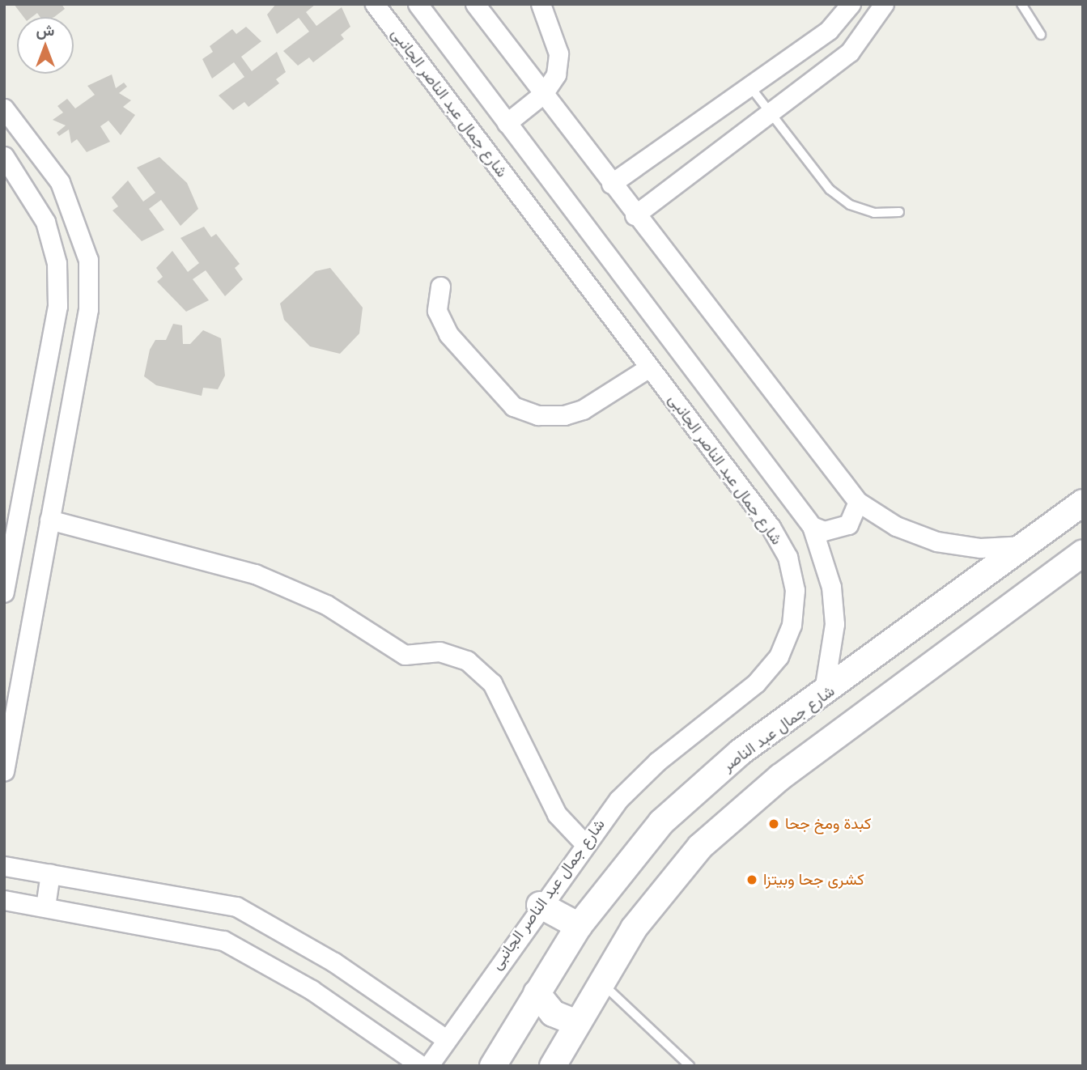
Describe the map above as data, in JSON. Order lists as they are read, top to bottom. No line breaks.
{"streets":{"main road":["شارع جمال عبد الناصر"],"street":["شارع جمال عبد الناصر الجانبى"]},"places":["كبدة ومخ جحا","كشرى جحا وبيتزا"],"north":"top"}
